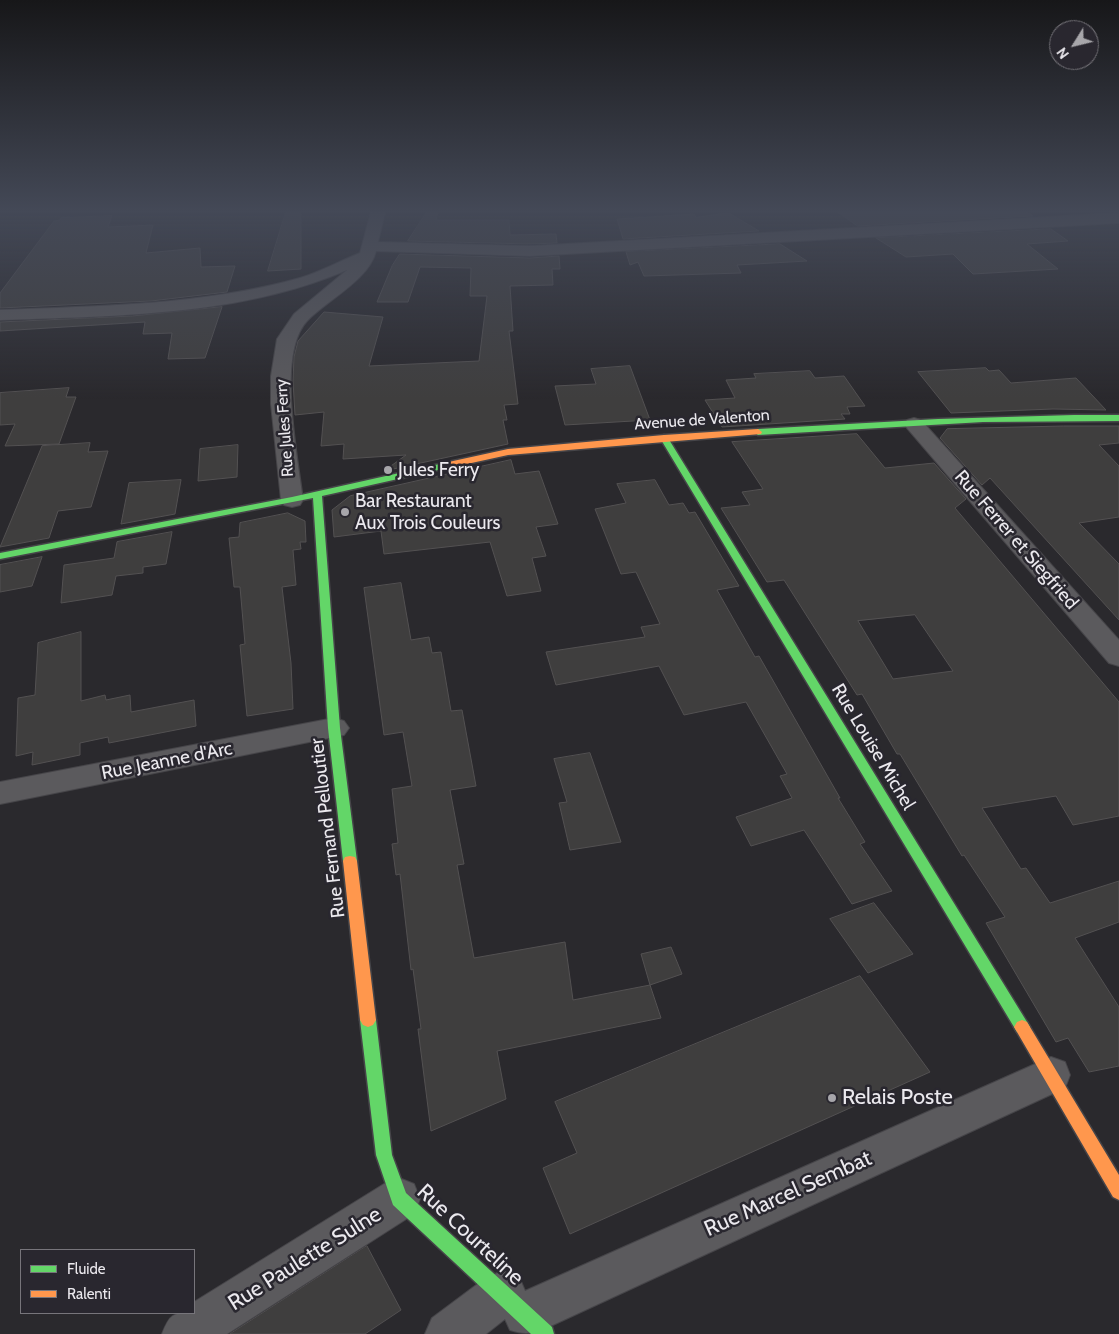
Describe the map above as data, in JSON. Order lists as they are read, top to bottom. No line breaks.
{"streets":{"street":["Avenue de Valenton","Rue Jules Ferry","Rue Ferrer et Siegfried","Rue Louise Michel","Rue Jeanne d'Arc","Rue Fernand Pelloutier","Rue Marcel Sembat","Rue Courteline","Rue Paulette Sulne"]},"crossings":[["Avenue de Valenton","Rue Jules Ferry"],["Avenue de Valenton","Rue Ferrer et Siegfried"],["Avenue de Valenton","Rue Louise Michel"],["Avenue de Valenton","Rue Fernand Pelloutier"],["Rue Louise Michel","Rue Marcel Sembat"],["Rue Jeanne d'Arc","Rue Fernand Pelloutier"],["Rue Fernand Pelloutier","Rue Courteline"],["Rue Marcel Sembat","Rue Courteline"],["Rue Courteline","Rue Paulette Sulne"]],"places":["Jules Ferry","Bar Restaurant Aux Trois Couleurs","Relais Poste"],"legend":["Fluide","Ralenti"],"north":"bottom left"}
